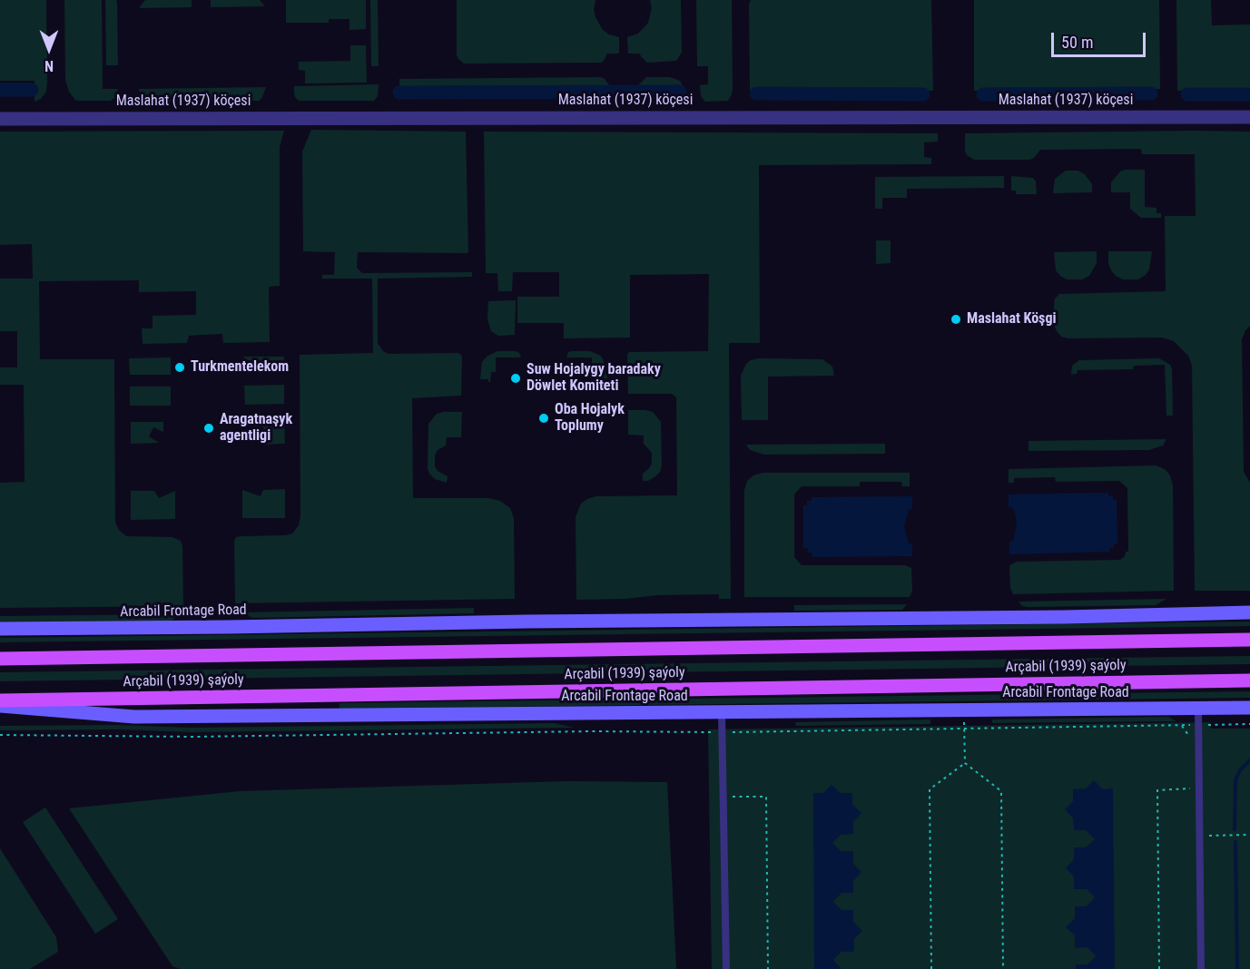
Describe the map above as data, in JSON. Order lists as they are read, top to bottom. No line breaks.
{"streets":{"main road":["Arçabil (1939) şaýoly"],"street":["Maslahat (1937) köçesi","Arcabil Frontage Road"]},"places":["Maslahat Köşgi","Turkmentelekom","Suw Hojalygy baradaky Döwlet Komiteti","Oba Hojalyk Toplumy","Aragatnaşyk agentligi"],"scale_bar":"50 m","north":"bottom"}
